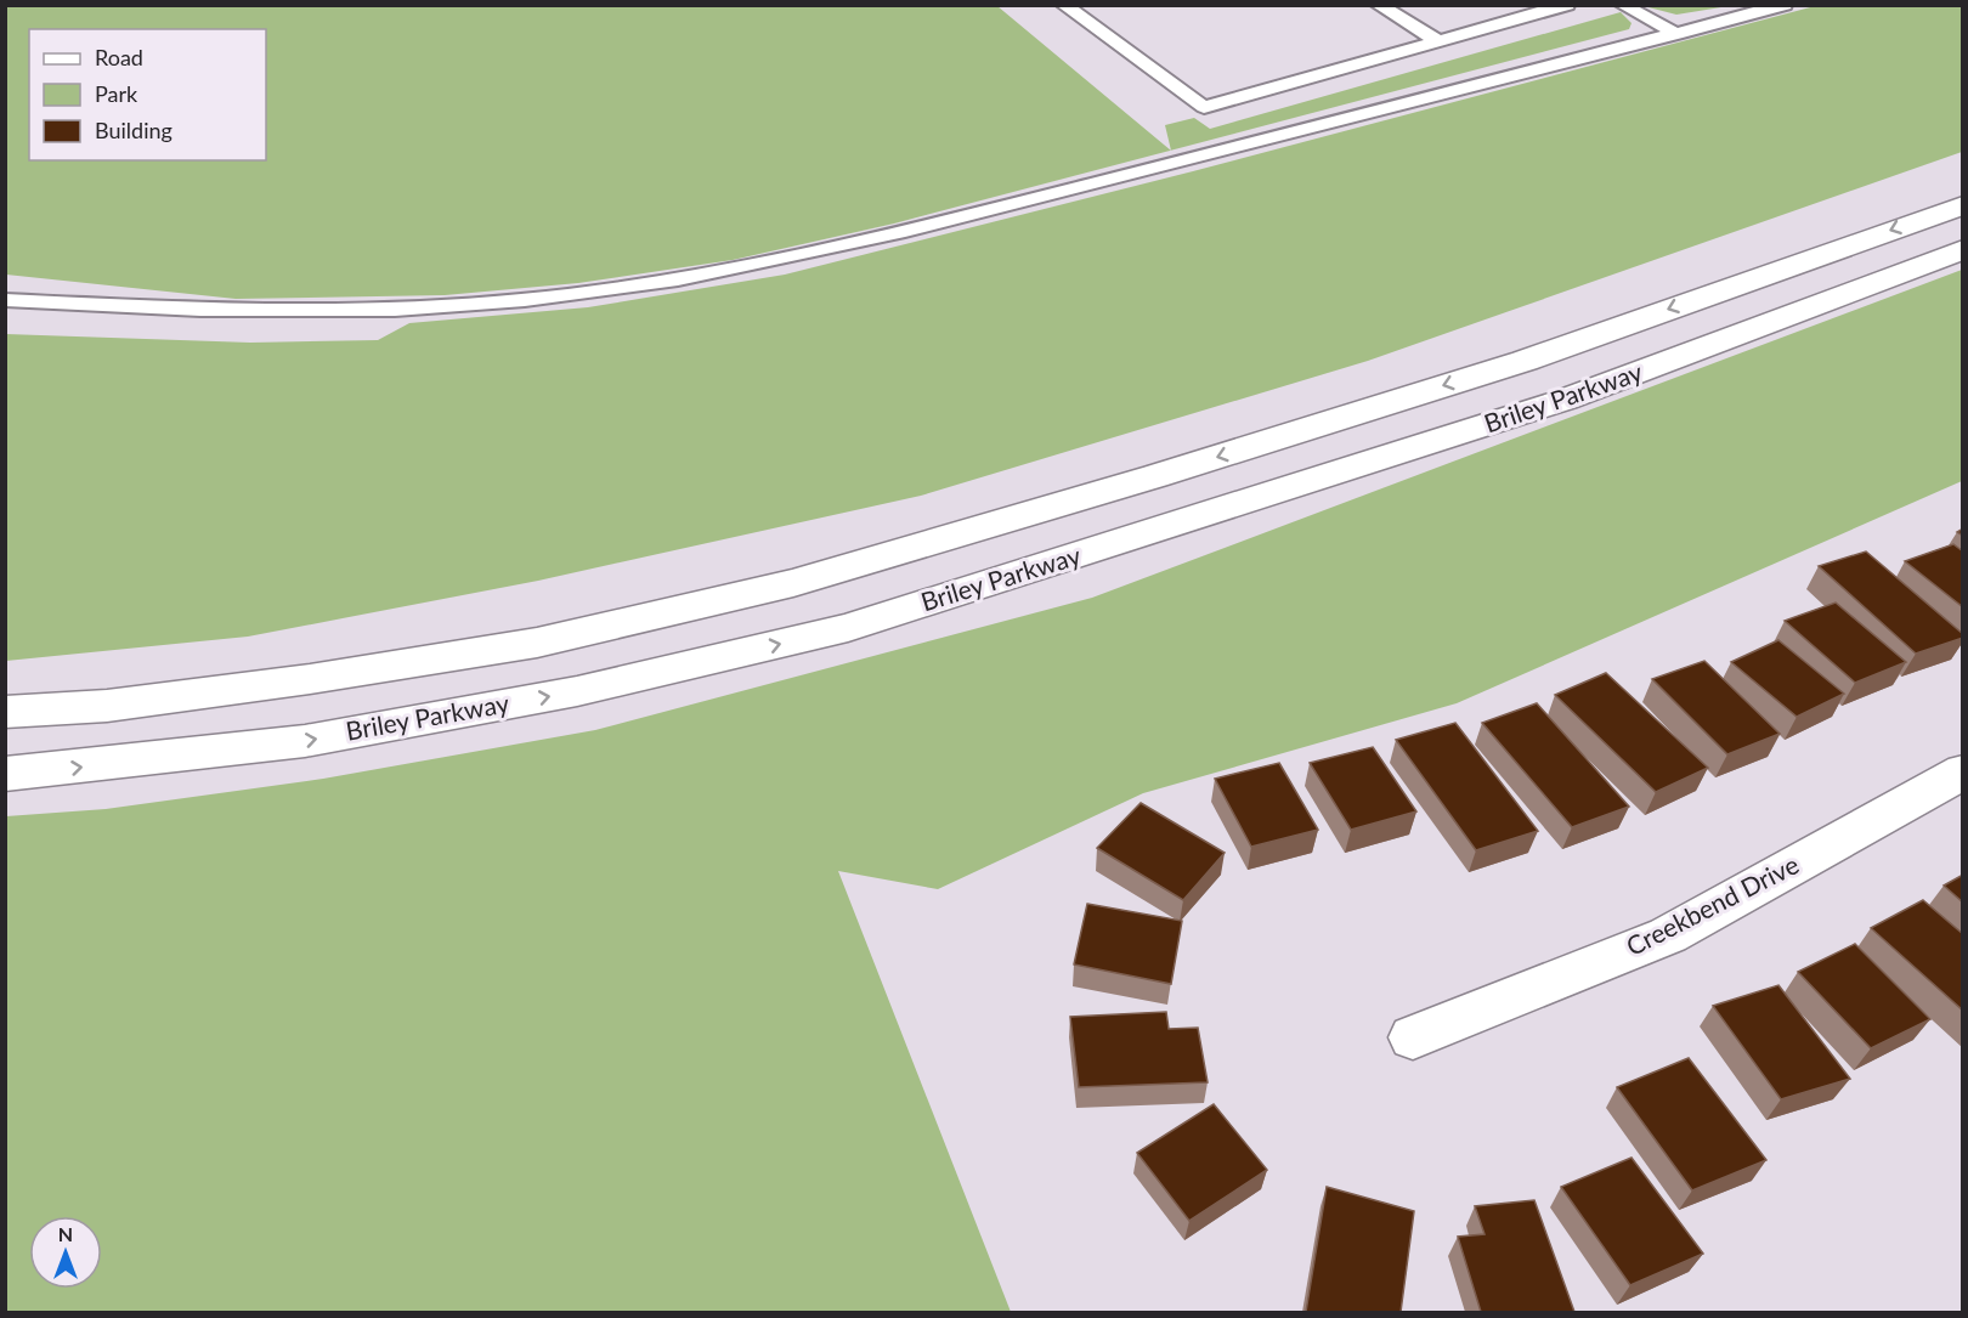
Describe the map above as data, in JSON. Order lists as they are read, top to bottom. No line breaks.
{"streets":{"main road":["Briley Parkway","Creekbend Drive"]},"legend":["Road","Park","Building"],"north":"top"}
